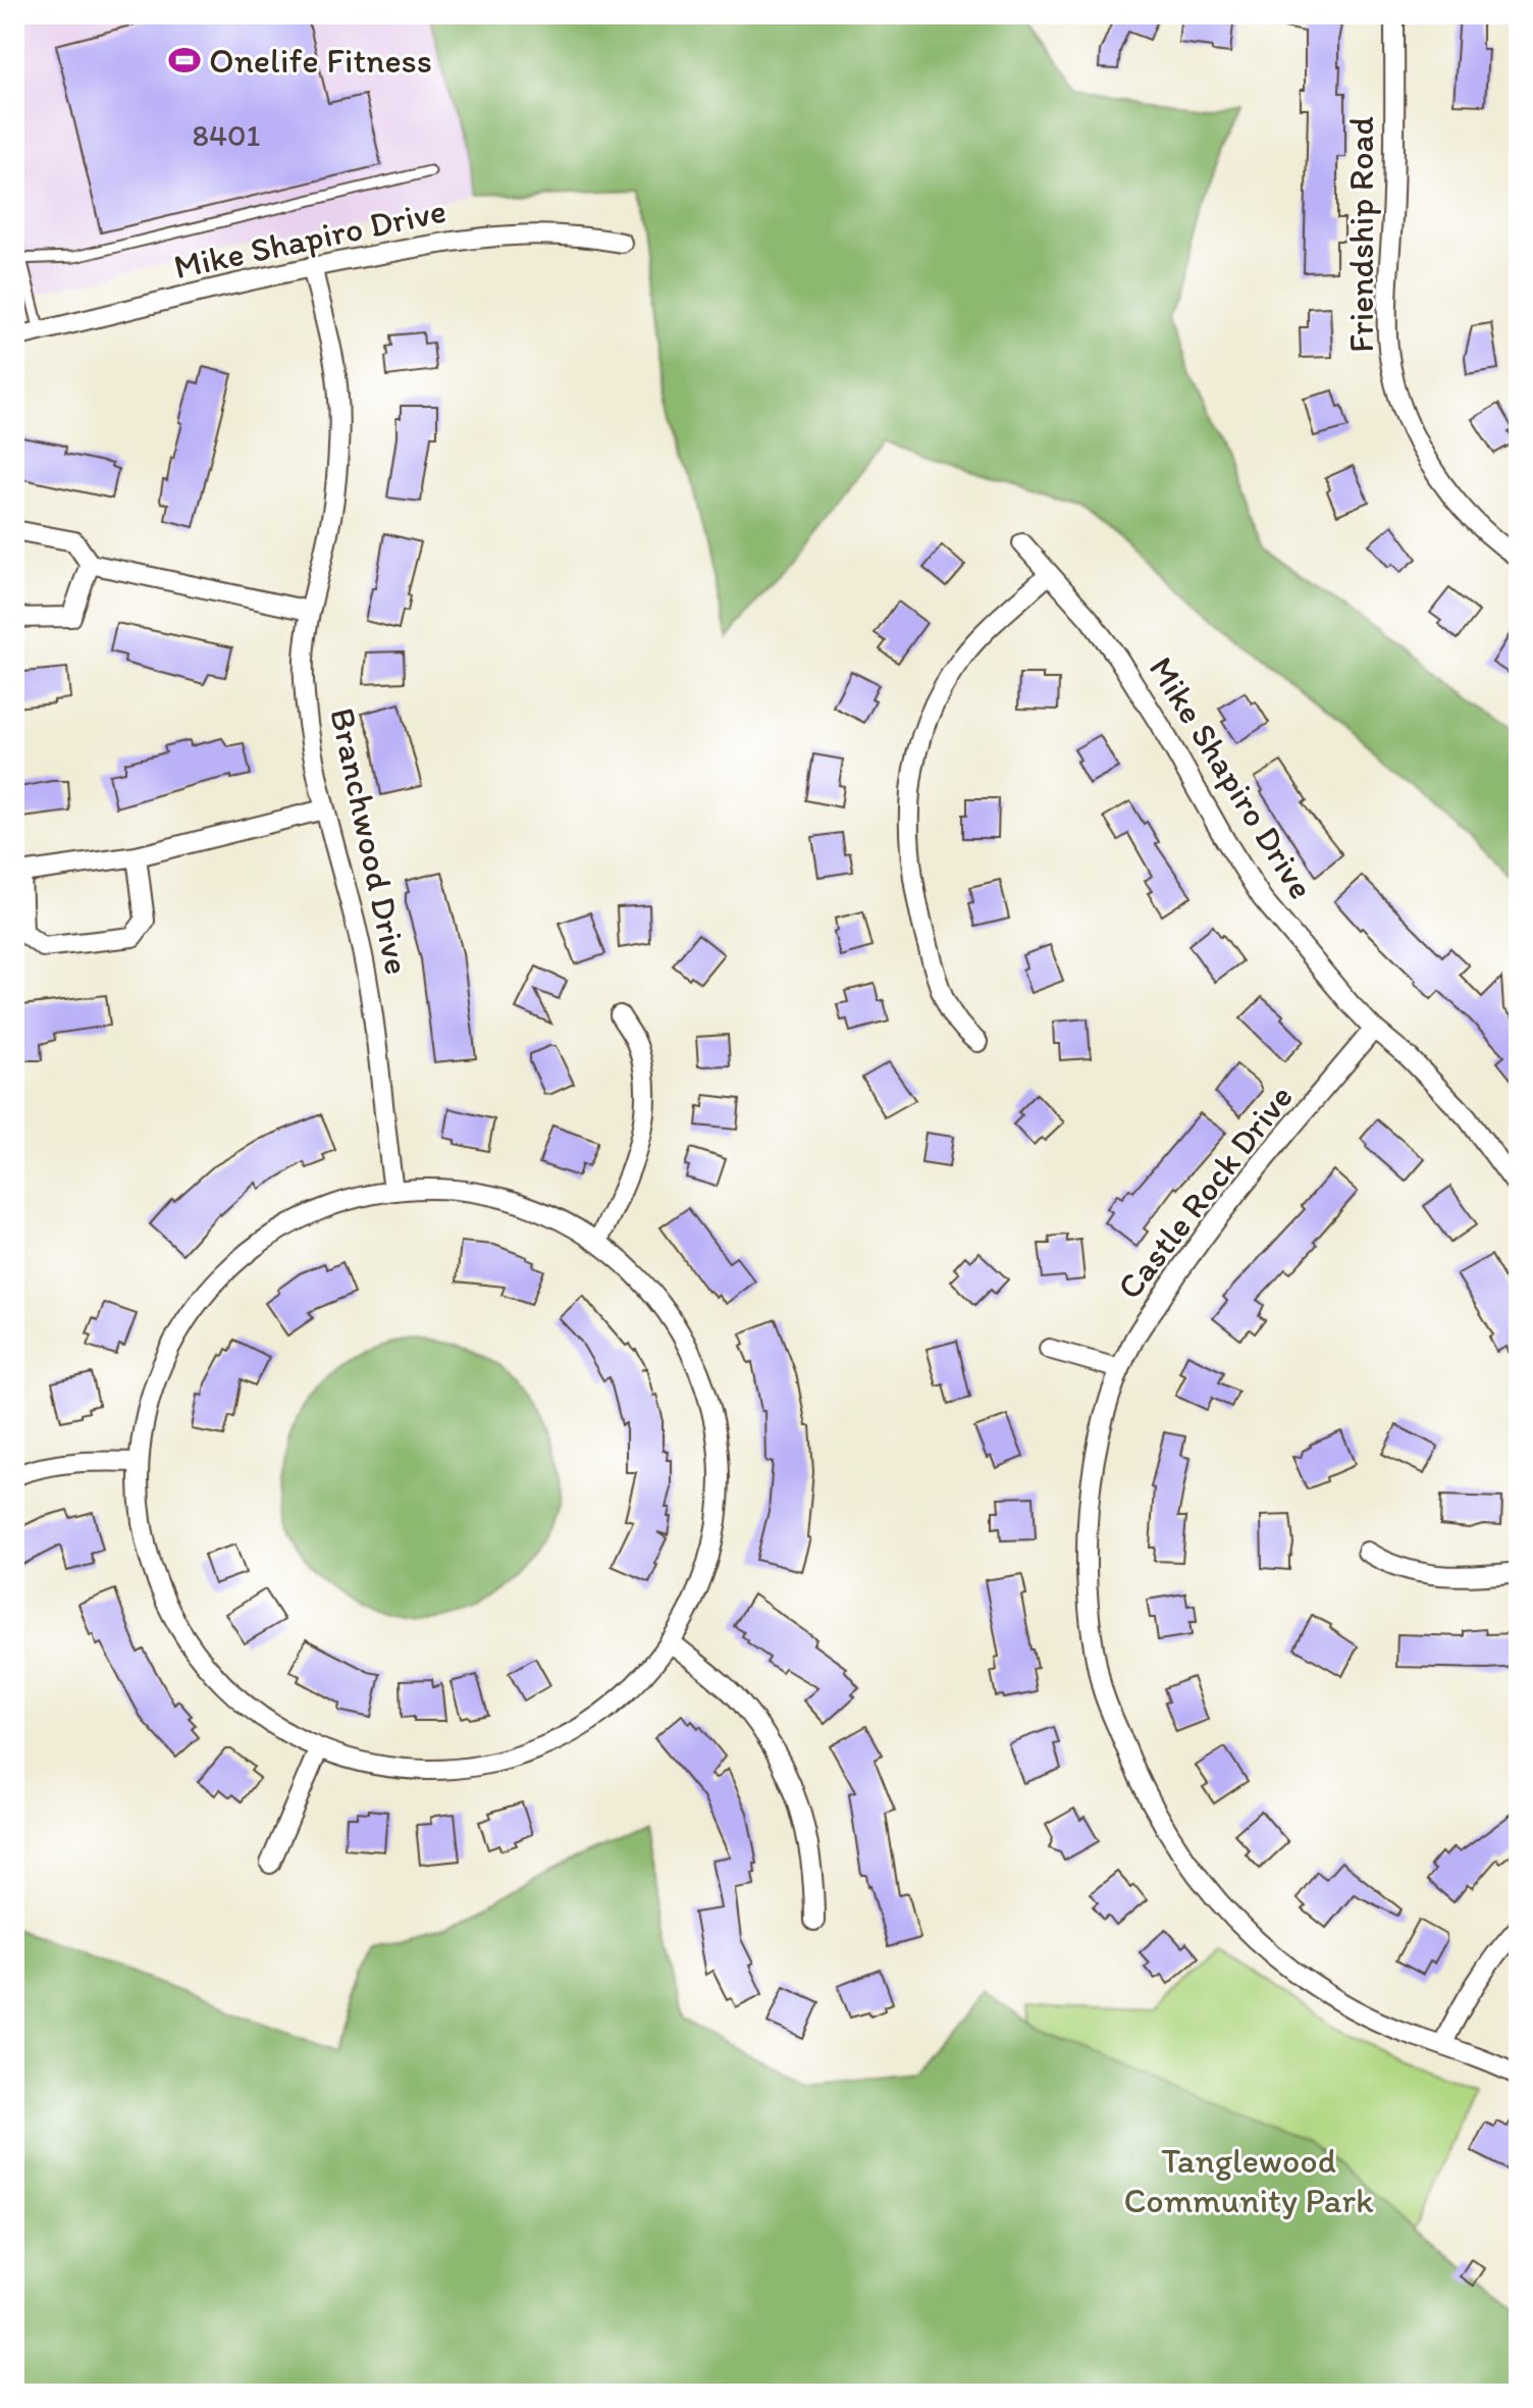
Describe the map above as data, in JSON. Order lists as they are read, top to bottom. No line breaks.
{"streets":{"street":["Friendship Road","Mike Shapiro Drive","Branchwood Drive","Castle Rock Drive"]},"crossings":[["Mike Shapiro Drive","Branchwood Drive"],["Mike Shapiro Drive","Castle Rock Drive"]],"parks":["Tanglewood Community Park"],"places":{"sports":["Onelife Fitness"]},"house_numbers":["8401"]}
